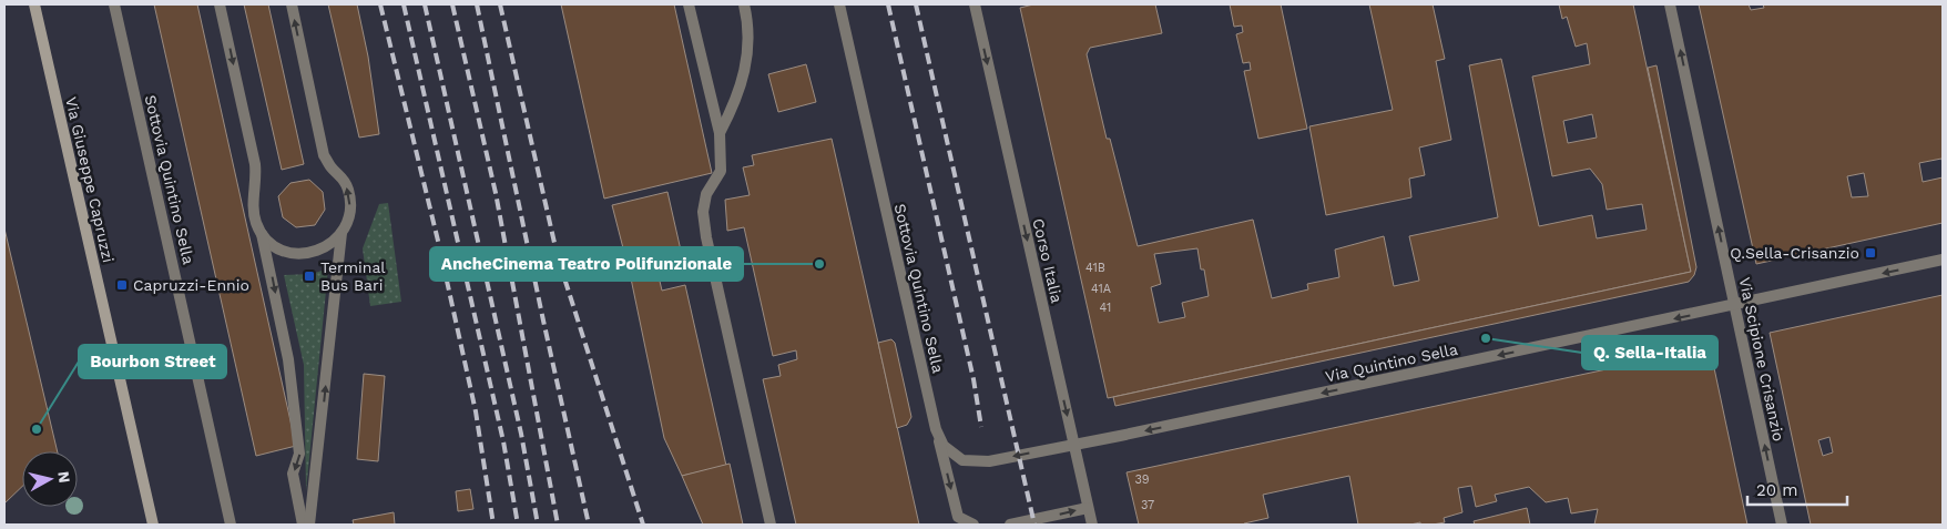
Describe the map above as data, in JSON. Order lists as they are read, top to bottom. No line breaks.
{"streets":{"main road":["Via Giuseppe Capruzzi"],"street":["Sottovia Quintino Sella","Corso Italia","Via Scipione Crisanzio","Via Quintino Sella"]},"crossings":[["Sottovia Quintino Sella","Corso Italia"],["Sottovia Quintino Sella","Via Quintino Sella"],["Corso Italia","Via Quintino Sella"],["Via Scipione Crisanzio","Via Quintino Sella"]],"one_way":["Corso Italia","Via Scipione Crisanzio","Via Quintino Sella"],"places":{"transit":["Q.Sella-Crisanzio","Terminal Bus Bari","Capruzzi-Ennio"],"other":["AncheCinema Teatro Polifunzionale","Q. Sella-Italia","Bourbon Street"]},"house_numbers":["41B","41A","41","39","37"],"scale_bar":"20 m","north":"right"}
